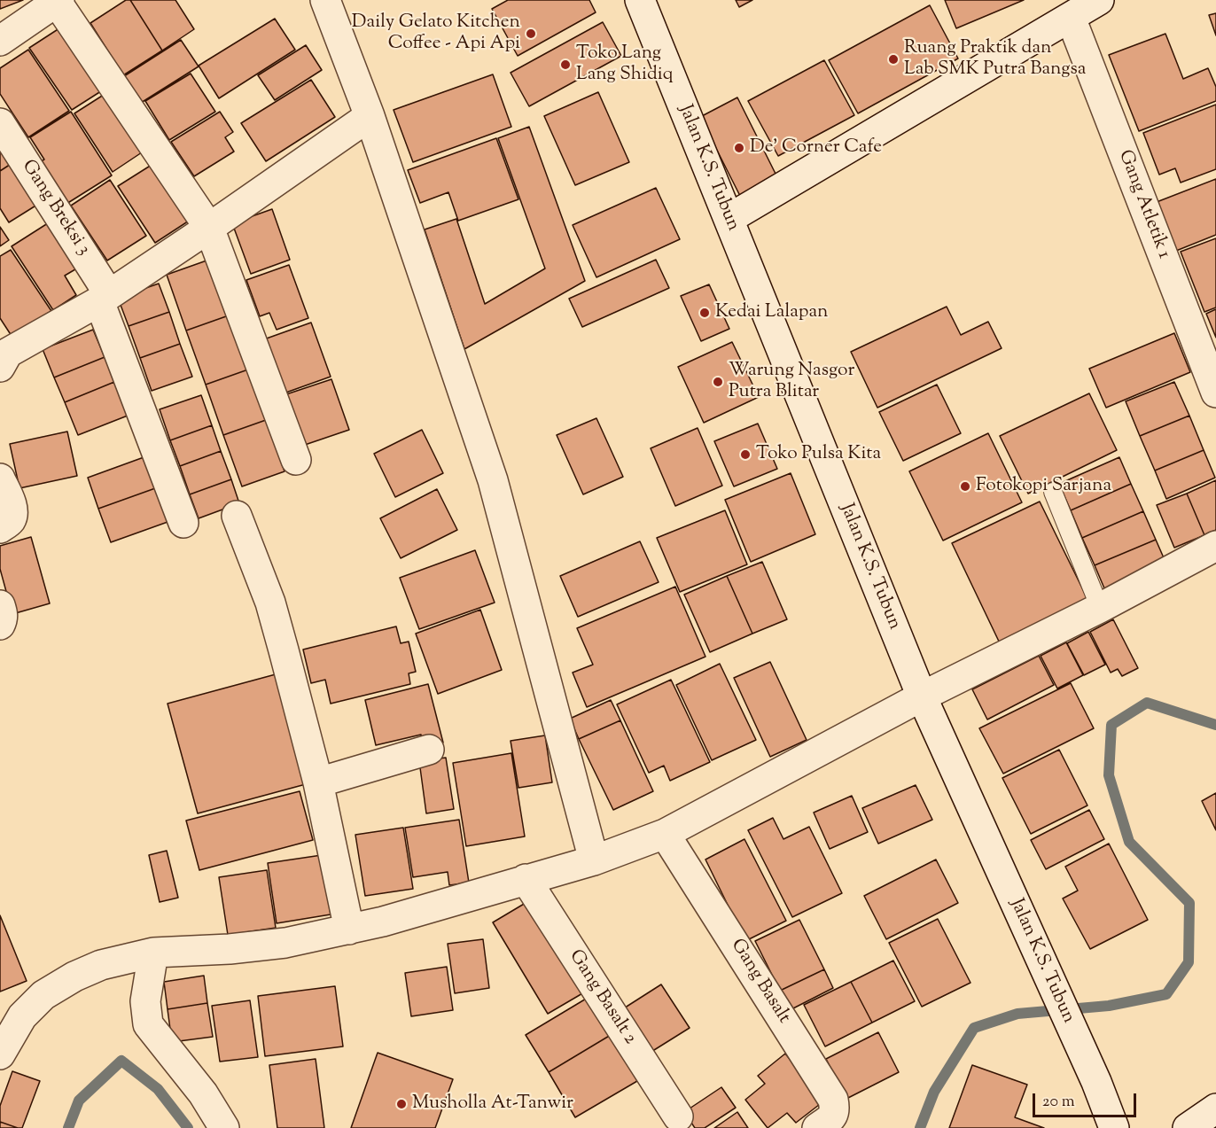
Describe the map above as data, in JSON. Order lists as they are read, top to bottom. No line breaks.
{"streets":{"street":["Jalan K.S. Tubun","Gang Atletik 1","Gang Breksi 3","Gang Basalt","Gang Basalt 2"]},"places":["Daily Gelato Kitchen Coffee - Api Api","Ruang Praktik dan Lab SMK Putra Bangsa","Toko Lang Lang Shidiq","De' Corner Cafe","Kedai Lalapan","Warung Nasgor Putra Blitar","Toko Pulsa Kita","Fotokopi Sarjana","Musholla At-Tanwir"],"scale_bar":"20 m"}
